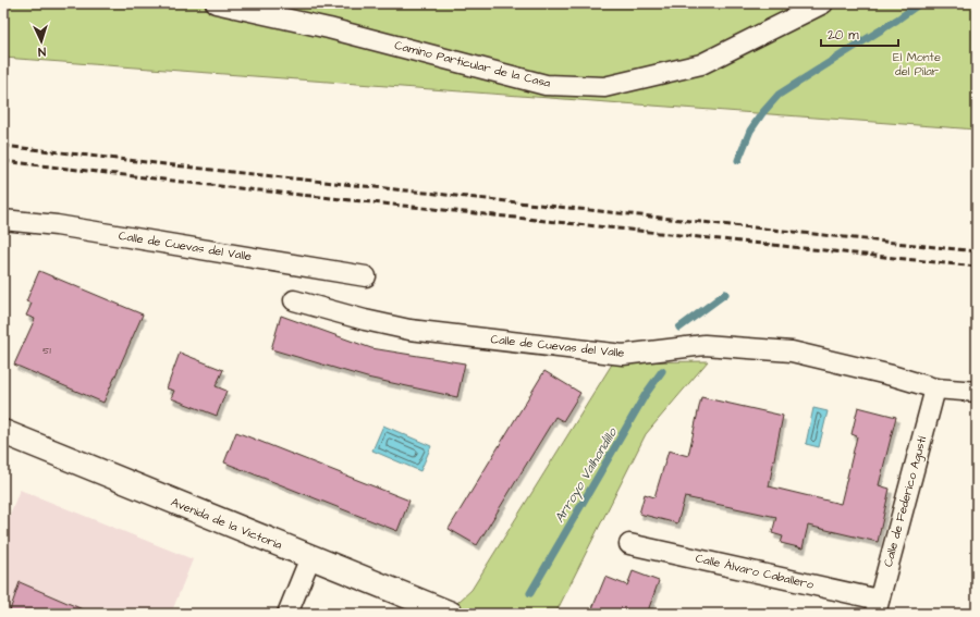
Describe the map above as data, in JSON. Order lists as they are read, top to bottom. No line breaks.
{"streets":{"street":["Camino Particular de la Casa","Calle de Cuevas del Valle","Calle de Federico Agustí","Avenida de la Victoria","Calle Álvaro Caballero"]},"crossings":[["Calle de Cuevas del Valle","Calle de Federico Agustí"],["Calle de Federico Agustí","Calle Álvaro Caballero"]],"water":["Arroyo Valhondillo"],"parks":["El Monte del Pilar"],"house_numbers":["51"],"scale_bar":"20 m","north":"bottom"}
